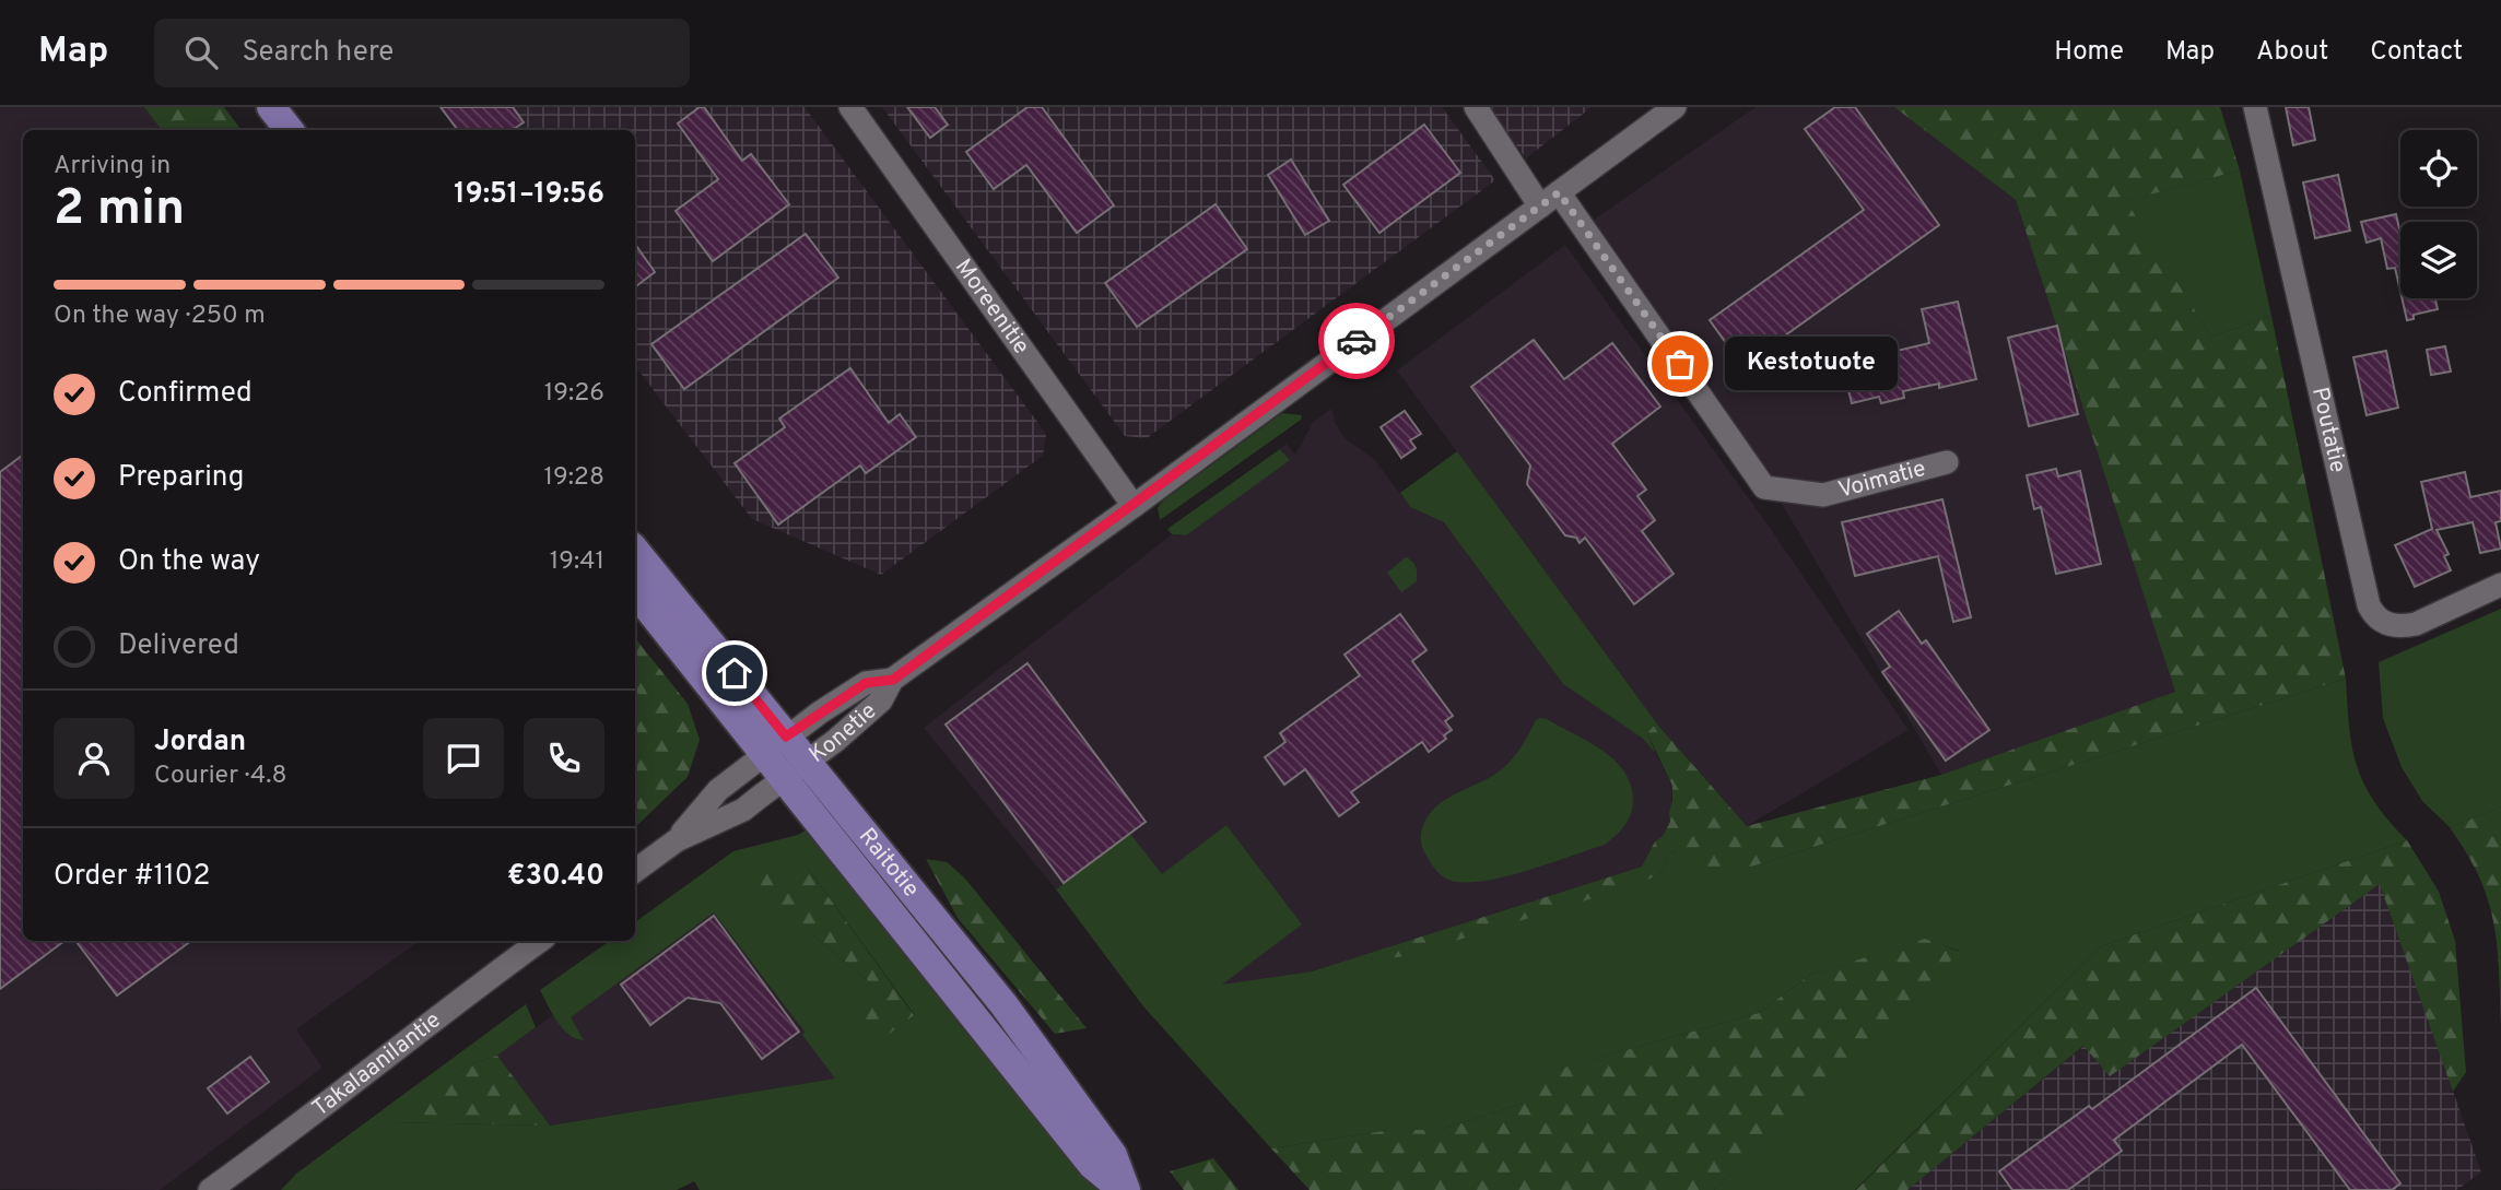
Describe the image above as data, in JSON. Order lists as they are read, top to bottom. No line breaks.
{"streets":{"main road":["Raitotie"],"street":["Moreenitie","Poutatie","Voimatie","Konetie","Takalaanilantie"]},"crossings":[["Moreenitie","Konetie"],["Voimatie","Konetie"],["Konetie","Raitotie"]],"places":["Kestotuote"],"page":{"header":"Map","search":"Search here","nav":["Home","Map","About","Contact"],"heading":["2 min","Arriving in","19:51–19:56"],"panel":["Jordan","Courier · 4.8","Order #1102","€30.40"],"bar":"On the way · 250 m","bubble":"Kestotuote","list":[["Confirmed","19:26"],["Preparing","19:28"],["On the way","19:41"],"Delivered"]}}
